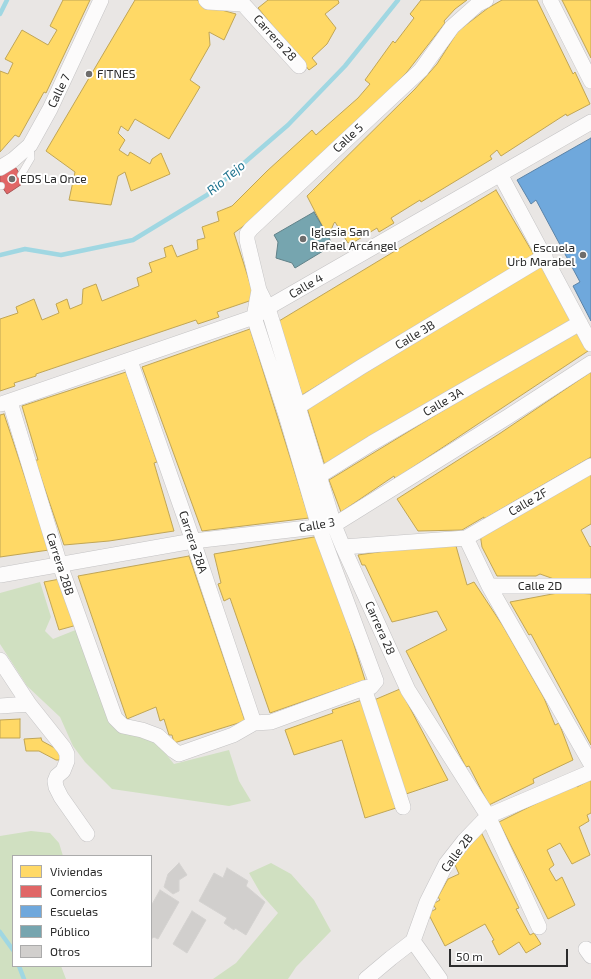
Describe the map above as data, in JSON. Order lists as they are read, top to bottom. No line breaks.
{"streets":{"street":["Carrera 28","Calle 7","Calle 5","Calle 4","Calle 3B","Calle 3A","Calle 2F","Calle 3","Carrera 28A","Carrera 28B","Calle 2D","Calle 2B"]},"crossings":[["Carrera 28","Calle 5"],["Carrera 28","Calle 4"],["Carrera 28","Calle 3B"],["Carrera 28","Calle 3A"],["Carrera 28","Calle 3"],["Carrera 28","Calle 2B"],["Calle 5","Calle 4"],["Calle 4","Carrera 28A"],["Calle 4","Carrera 28B"],["Calle 3","Carrera 28A"],["Calle 3","Carrera 28B"],["Carrera 28A","Carrera 28B"]],"water":["Rio Tejo"],"places":["FITNES","EDS La Once","Iglesia San Rafael Arcángel","Escuela Urb Marabel"],"legend":["Viviendas","Comercios","Escuelas","Público","Otros"],"scale_bar":"50 m"}
